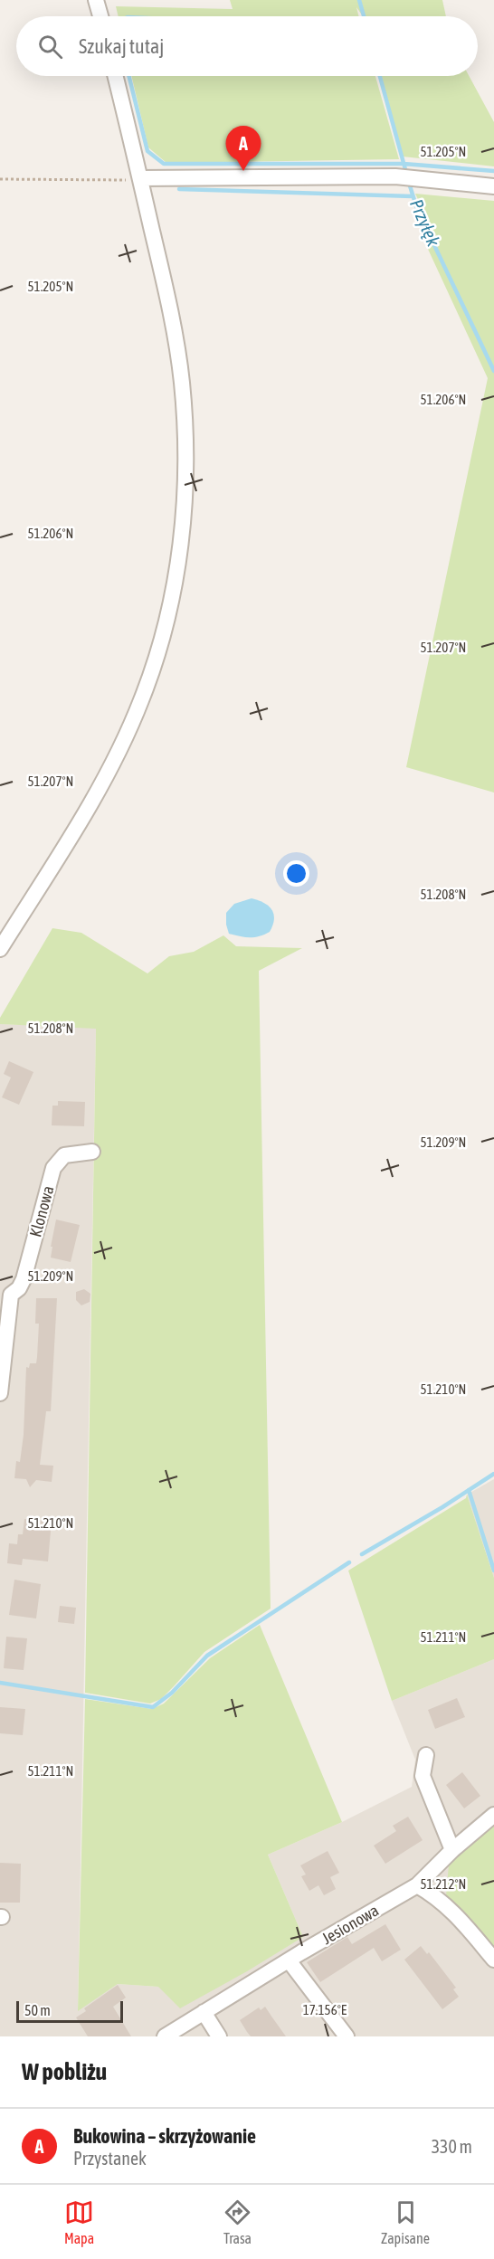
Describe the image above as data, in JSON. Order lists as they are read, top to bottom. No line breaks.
{"streets":{"street":["Klonowa","Jesionowa"]},"water":["Przyłęk"],"scale_bar":"50 m","page":{"search":"Szukaj tutaj","pins":"A","scale":"50 m","heading":"W pobliżu","list":[{"mark":"A","name":"Bukowina – skrzyżowanie","note":"Przystanek","value":"330 m"}],"nav":["Mapa","Trasa","Zapisane"]},"coordinates":["51.205°N","51.206°N","51.207°N","51.208°N","51.209°N","51.210°N","51.211°N","51.212°N","17.156°E"]}
